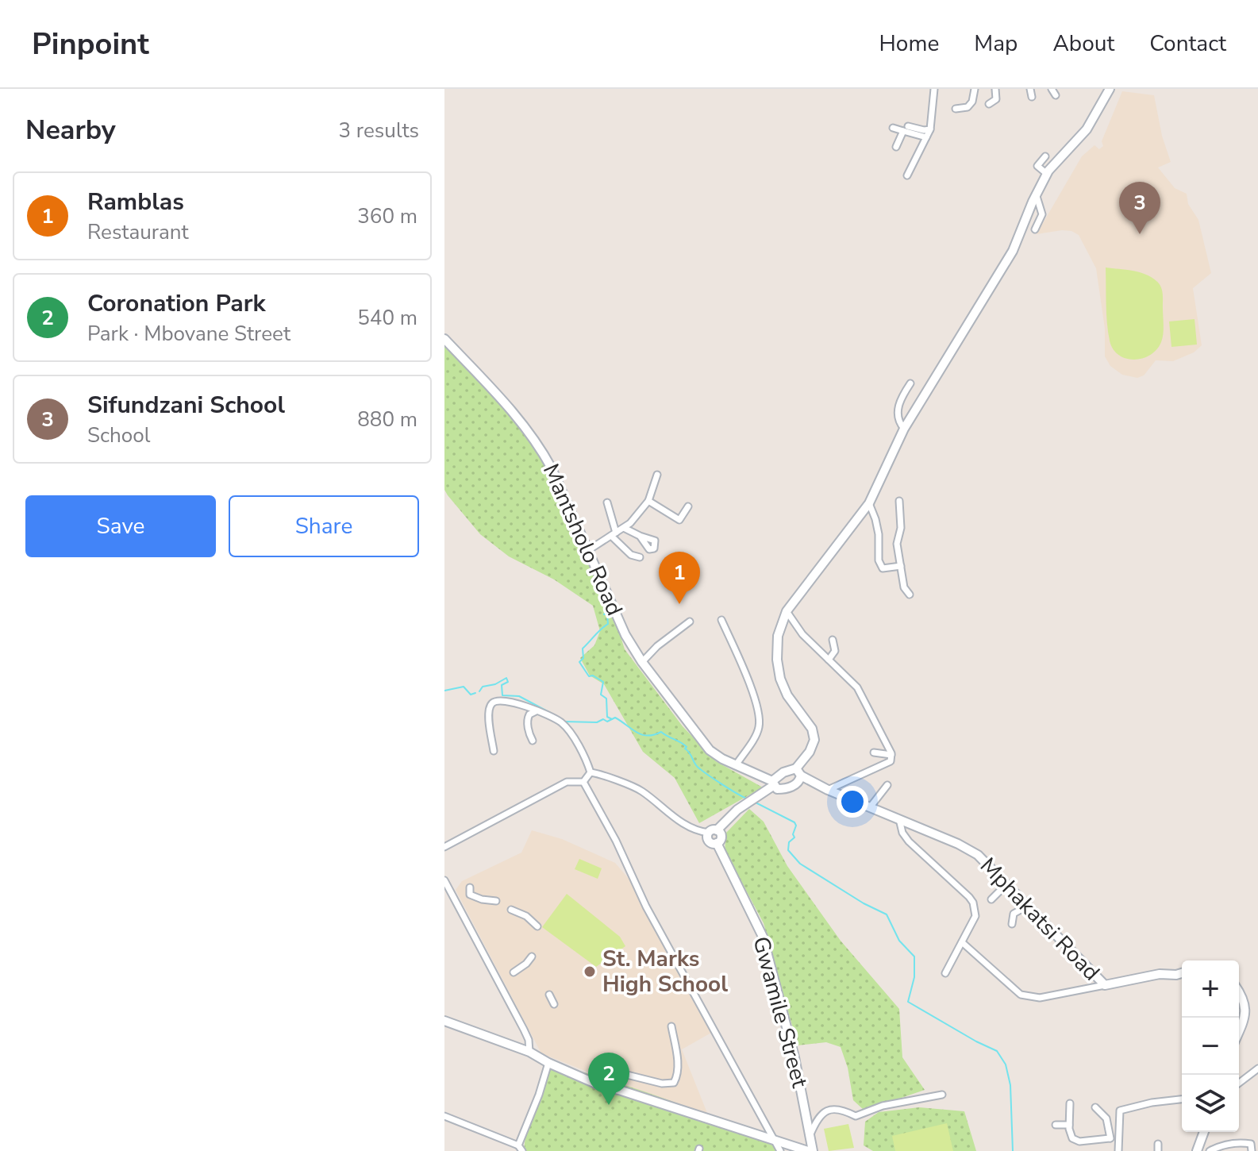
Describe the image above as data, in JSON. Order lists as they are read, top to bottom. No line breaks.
{"streets":{"street":["Mantsholo Road","Mphakatsi Road","Gwamile Street"]},"places":["St. Marks High School"],"page":{"header":"Pinpoint","nav":["Home","Map","About","Contact"],"heading":["Nearby","3 results"],"list":[{"mark":"1","name":"Ramblas","note":"Restaurant","value":"360 m"},{"mark":"2","name":"Coronation Park","note":"Park · Mbovane Street","value":"540 m"},{"mark":"3","name":"Sifundzani School","note":"School","value":"880 m"}],"pins":["3","1","2"],"buttons":["Save","Share"],"map_buttons":["+","−"]}}
